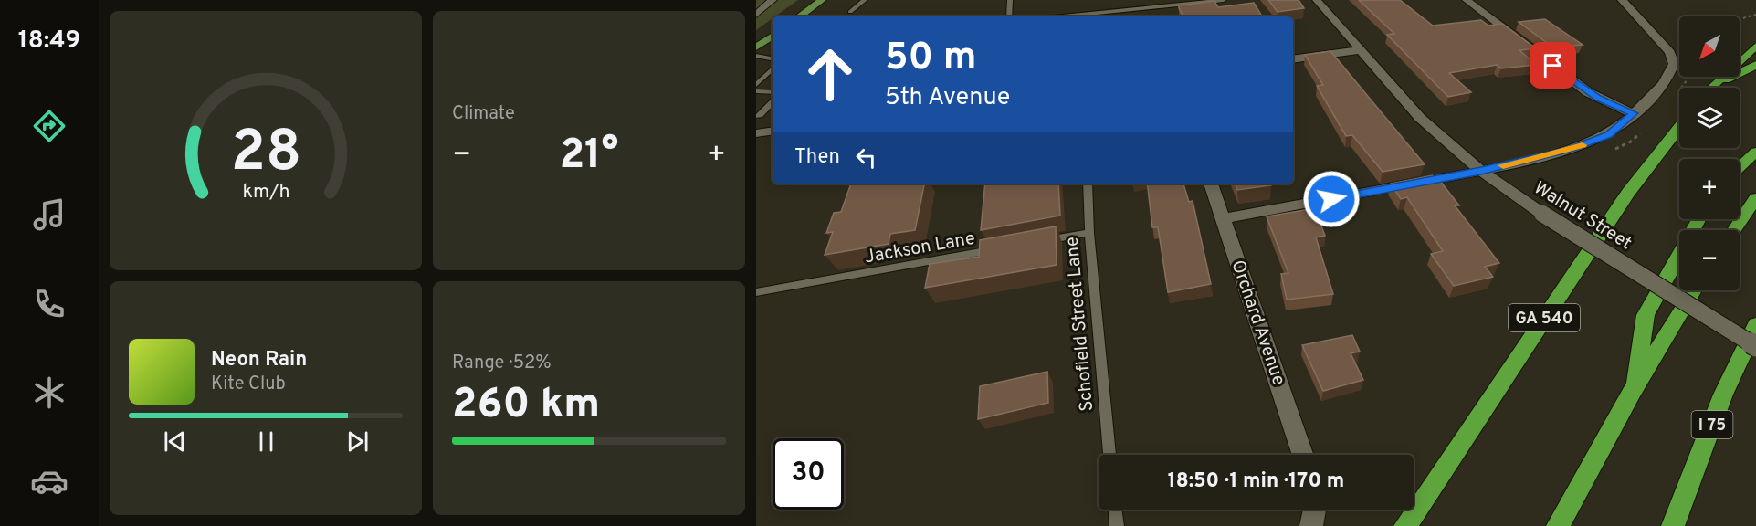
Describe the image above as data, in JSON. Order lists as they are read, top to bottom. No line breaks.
{"streets":{"highway":["GA 540","I 75"],"street":["Walnut Street","Orchard Avenue"],"lane":["Jackson Lane","Schofield Street Lane"]},"north":"bottom left","page":{"tabs":"18:49","tile":["Climate",["Range · 52%","260 km"]],"map_buttons":["+","−"],"turn":["50 m","5th Avenue"],"then":"Then","heat":["−","21°","+"],"song":["Neon Rain","Kite Club"],"limit":"30","trip":"18:50 · 1 min · 170 m","gauge":["28","km/h"]}}
